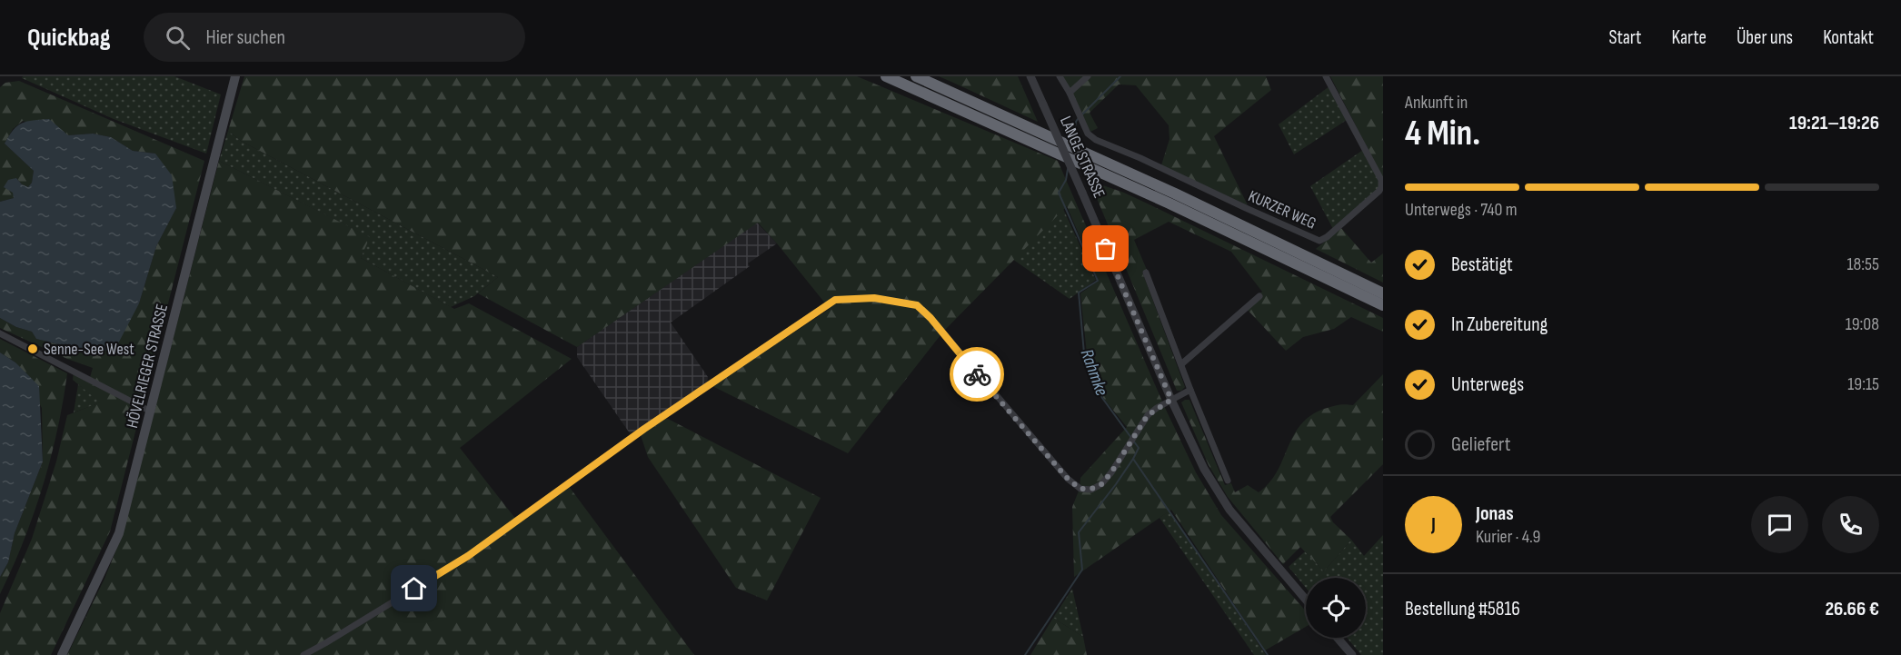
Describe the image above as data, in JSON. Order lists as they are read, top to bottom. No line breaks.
{"streets":{"main road":["HÖVELRIEGER STRASSE"],"street":["LANGE STRASSE","KURZER WEG"]},"water":["Rahmke"],"places":["Senne-See West"],"page":{"header":"Quickbag","search":"Hier suchen","nav":["Start","Karte","Über uns","Kontakt"],"heading":["4 Min.","Ankunft in","19:21–19:26"],"panel":["Jonas","Kurier · 4.9","Bestellung #5816","26.66 €"],"bar":"Unterwegs · 740 m","list":[["Bestätigt","18:55"],["In Zubereitung","19:08"],["Unterwegs","19:15"],"Geliefert"],"round":"J"}}
